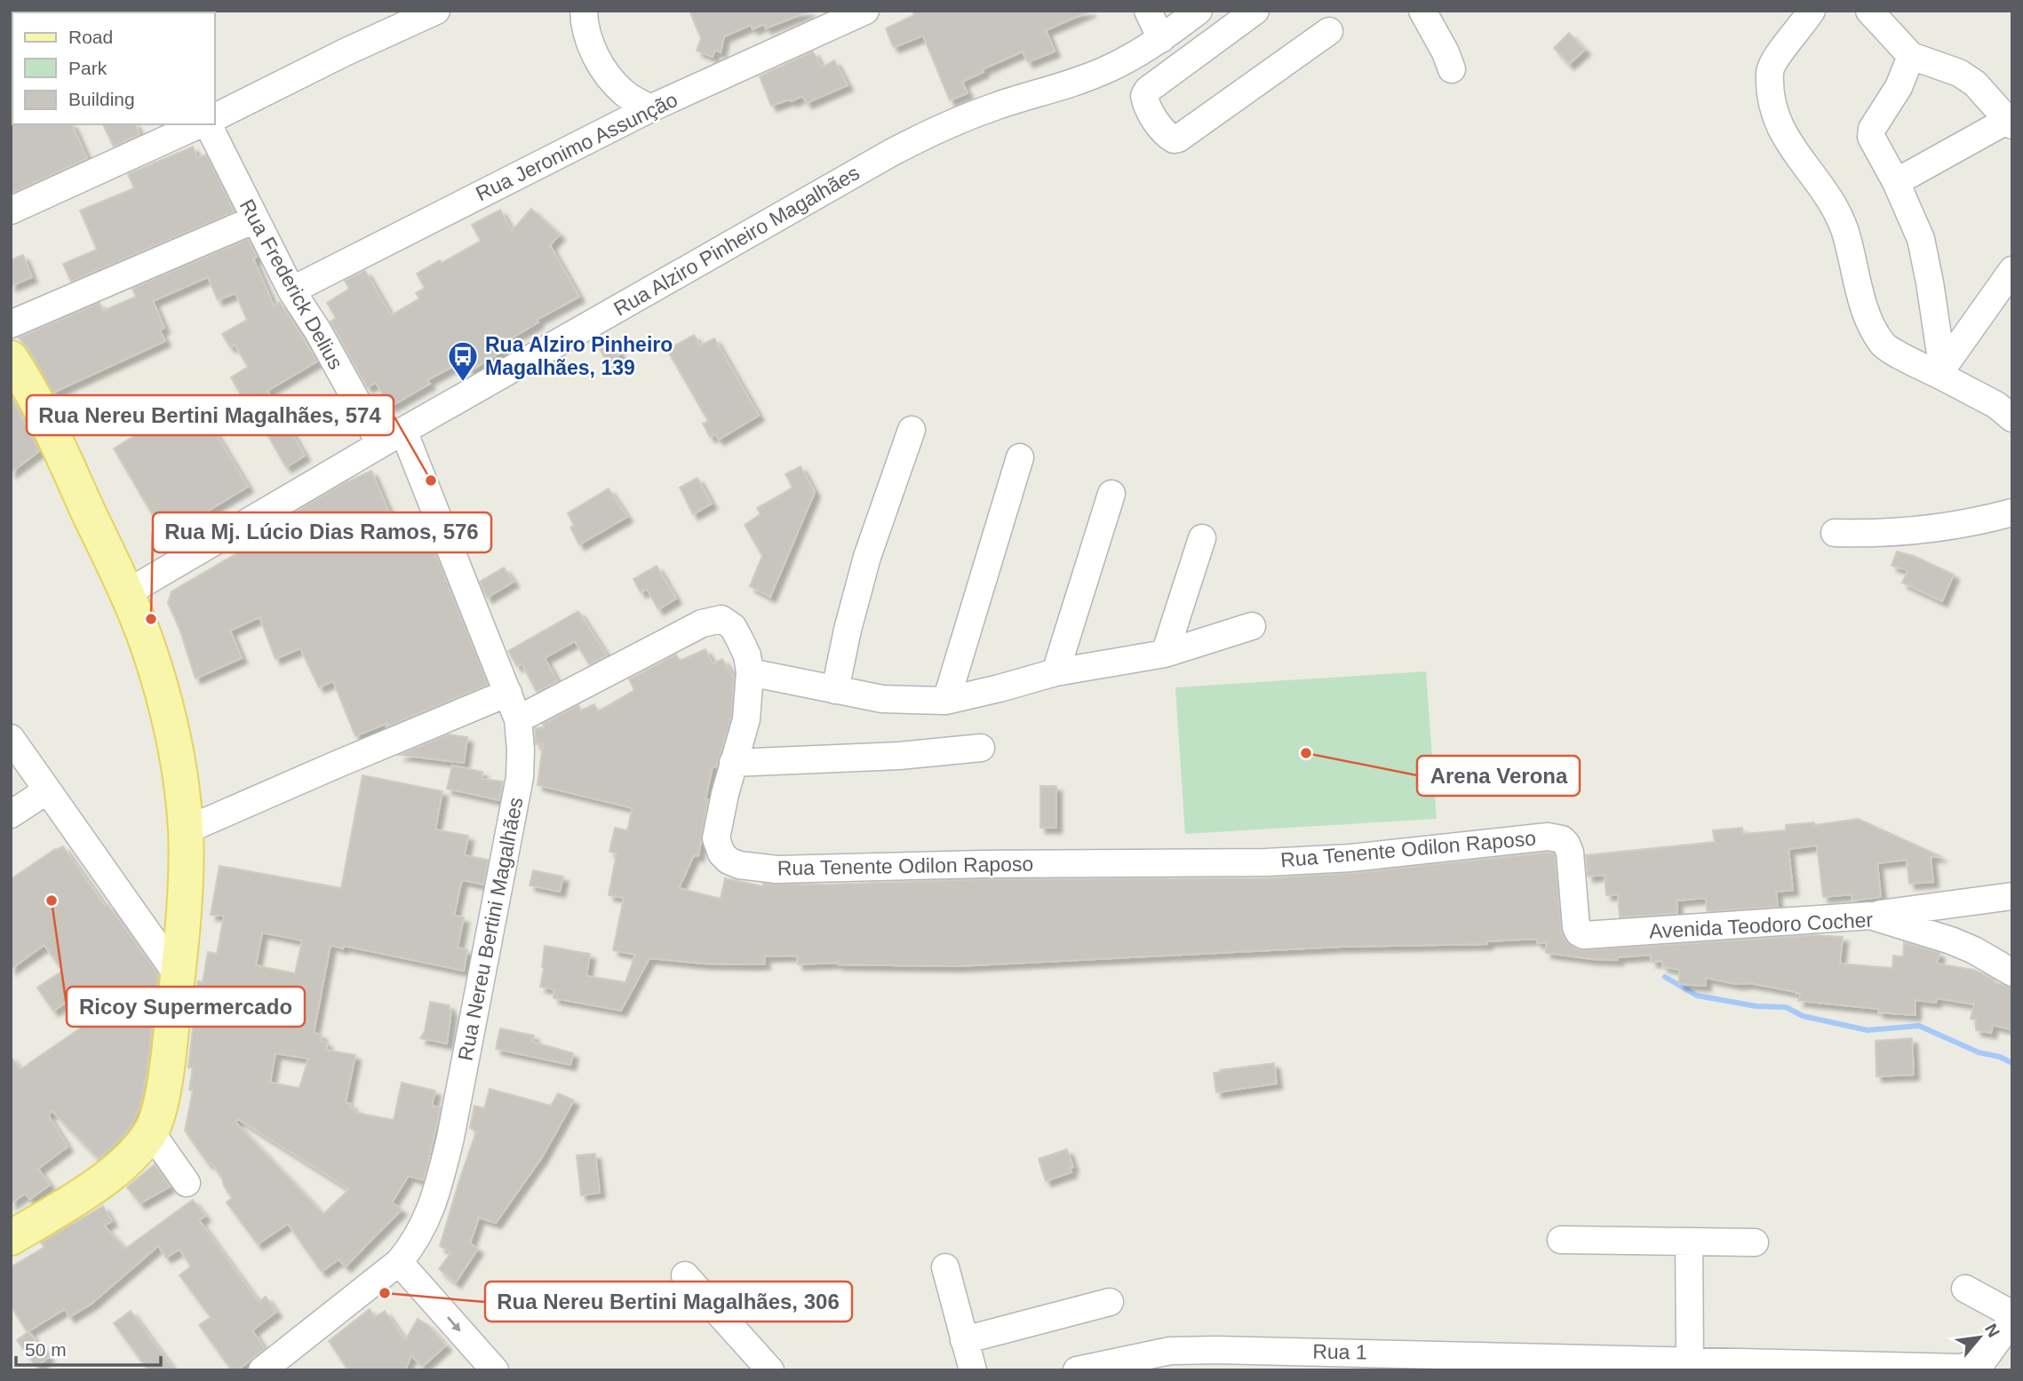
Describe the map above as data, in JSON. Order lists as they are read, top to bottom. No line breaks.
{"streets":{"street":["Rua Jeronimo Assunção","Rua Alziro Pinheiro Magalhães","Rua Frederick Delius","Rua Tenente Odilon Raposo","Avenida Teodoro Cocher","Rua Nereu Bertini Magalhães","Rua 1"]},"crossings":[["Rua Jeronimo Assunção","Rua Frederick Delius"],["Rua Alziro Pinheiro Magalhães","Rua Frederick Delius"],["Rua Alziro Pinheiro Magalhães","Rua Nereu Bertini Magalhães"],["Rua Tenente Odilon Raposo","Avenida Teodoro Cocher"],["Rua Tenente Odilon Raposo","Rua Nereu Bertini Magalhães"]],"places":{"bus stop":["Rua Alziro Pinheiro Magalhães, 139"],"other":["Rua Nereu Bertini Magalhães, 574","Rua Mj. Lúcio Dias Ramos, 576","Arena Verona","Ricoy Supermercado","Rua Nereu Bertini Magalhães, 306"]},"legend":["Road","Park","Building"],"scale_bar":"50 m","north":"top right"}
